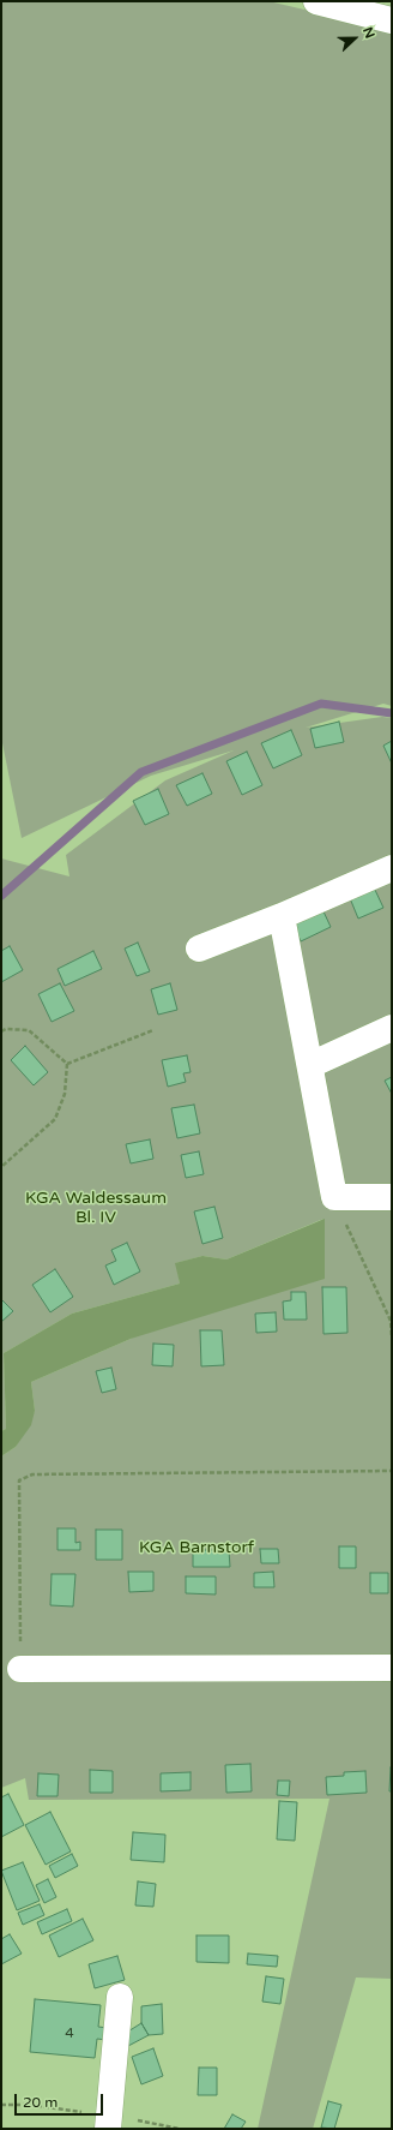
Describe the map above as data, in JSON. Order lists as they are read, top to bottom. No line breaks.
{"parks":["KGA Waldessaum Bl. IV","KGA Barnstorf"],"house_numbers":["4"],"scale_bar":"20 m","north":"right"}
